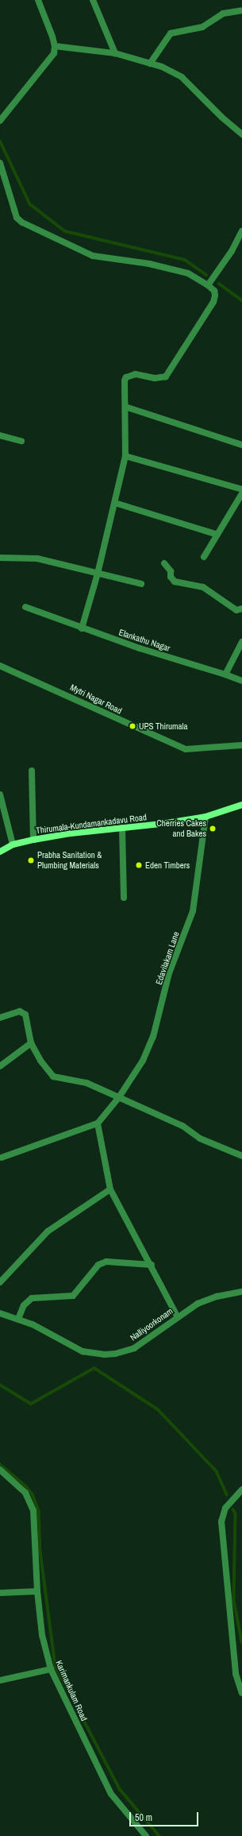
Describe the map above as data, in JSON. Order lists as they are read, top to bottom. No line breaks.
{"streets":{"main road":["Thirumala-Kundamankadavu Road"],"street":["Elankathu Nagar","Mytri Nagar Road","Edavilakam Lane","Nalliyoorkonam","Karimankulam Road"]},"crossings":[["Thirumala-Kundamankadavu Road","Edavilakam Lane"]],"places":["UPS Thirumala","Cherries Cakes and Bakes","Prabha Sanitation & Plumbing Materials","Eden Timbers"],"scale_bar":"50 m"}
